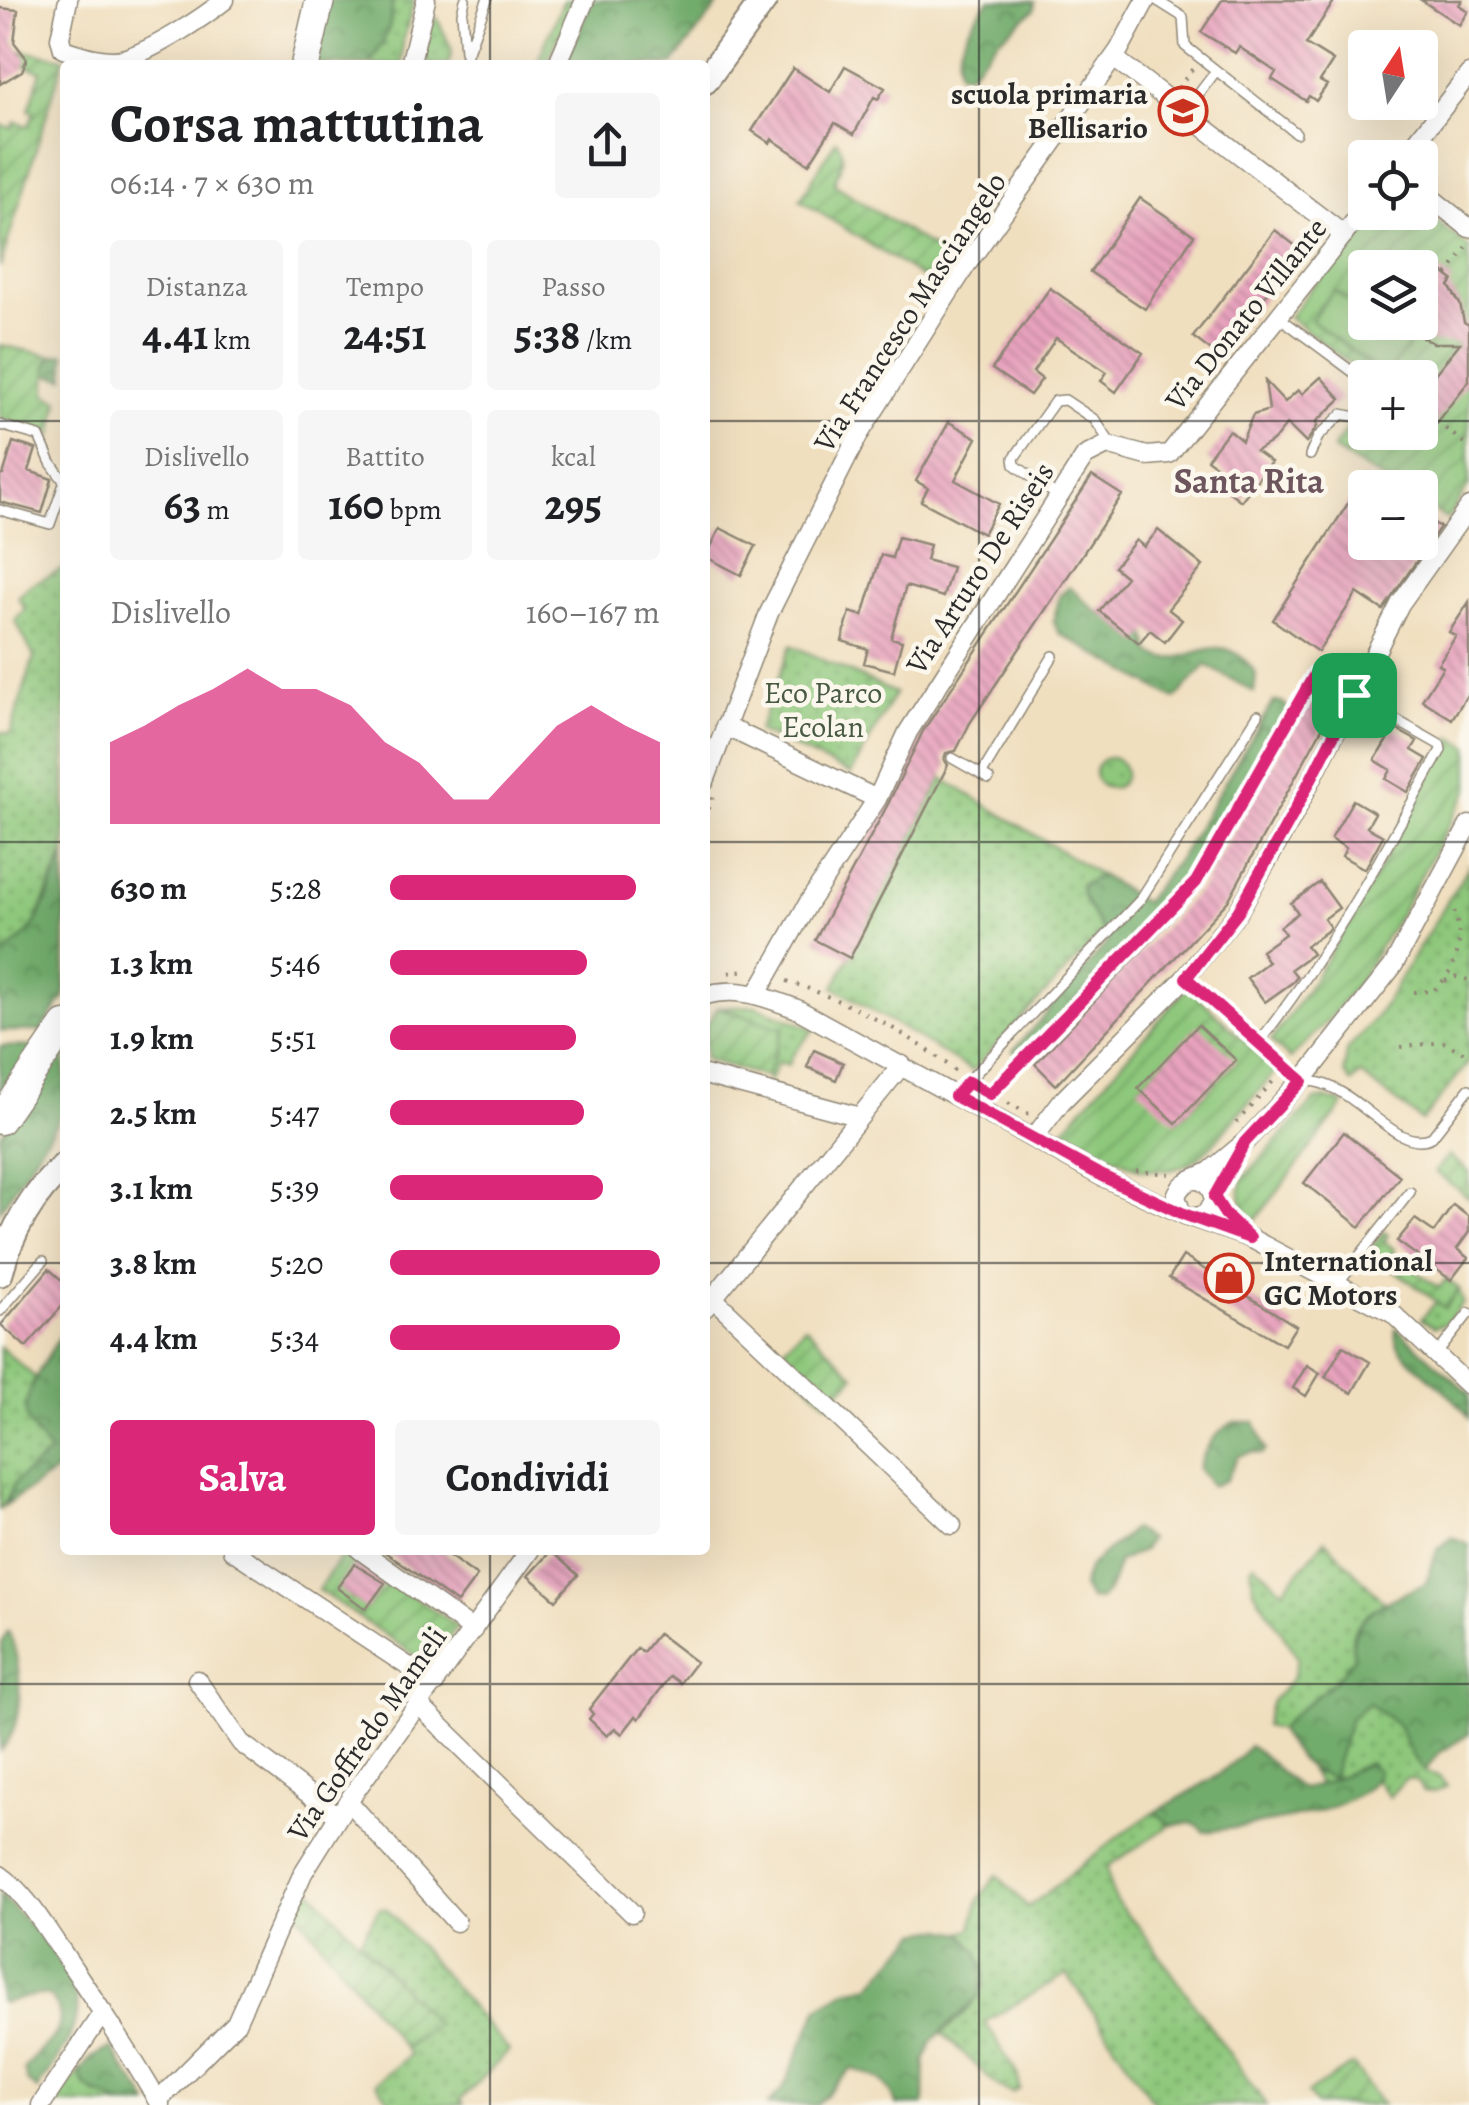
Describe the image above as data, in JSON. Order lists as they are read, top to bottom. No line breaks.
{"streets":{"street":["Via Francesco Masciangelo","Via Donato Villante","Via Arturo De Riseis","Via Goffredo Mameli"]},"crossings":[["Via Donato Villante","Via Arturo De Riseis"]],"districts":["Santa Rita"],"parks":["Eco Parco Ecolan"],"places":{"school or university":["scuola primaria Bellisario"],"shop":["International GC Motors"]},"north":"top","page":{"map_buttons":["+","−"],"heading":["Corsa mattutina","06:14 · 7 × 630 m"],"stats":[["Distanza","4.41 km"],["Tempo","24:51"],["Passo","5:38 /km"],["Dislivello","63 m"],["Battito","160 bpm"],["kcal","295"]],"chart":["Dislivello","160–167 m"],"list":[{"name":"630 m","note":"5:28"},{"name":"1.3 km","note":"5:46"},{"name":"1.9 km","note":"5:51"},{"name":"2.5 km","note":"5:47"},{"name":"3.1 km","note":"5:39"},{"name":"3.8 km","note":"5:20"},{"name":"4.4 km","note":"5:34"}],"buttons":["Salva","Condividi"]}}
